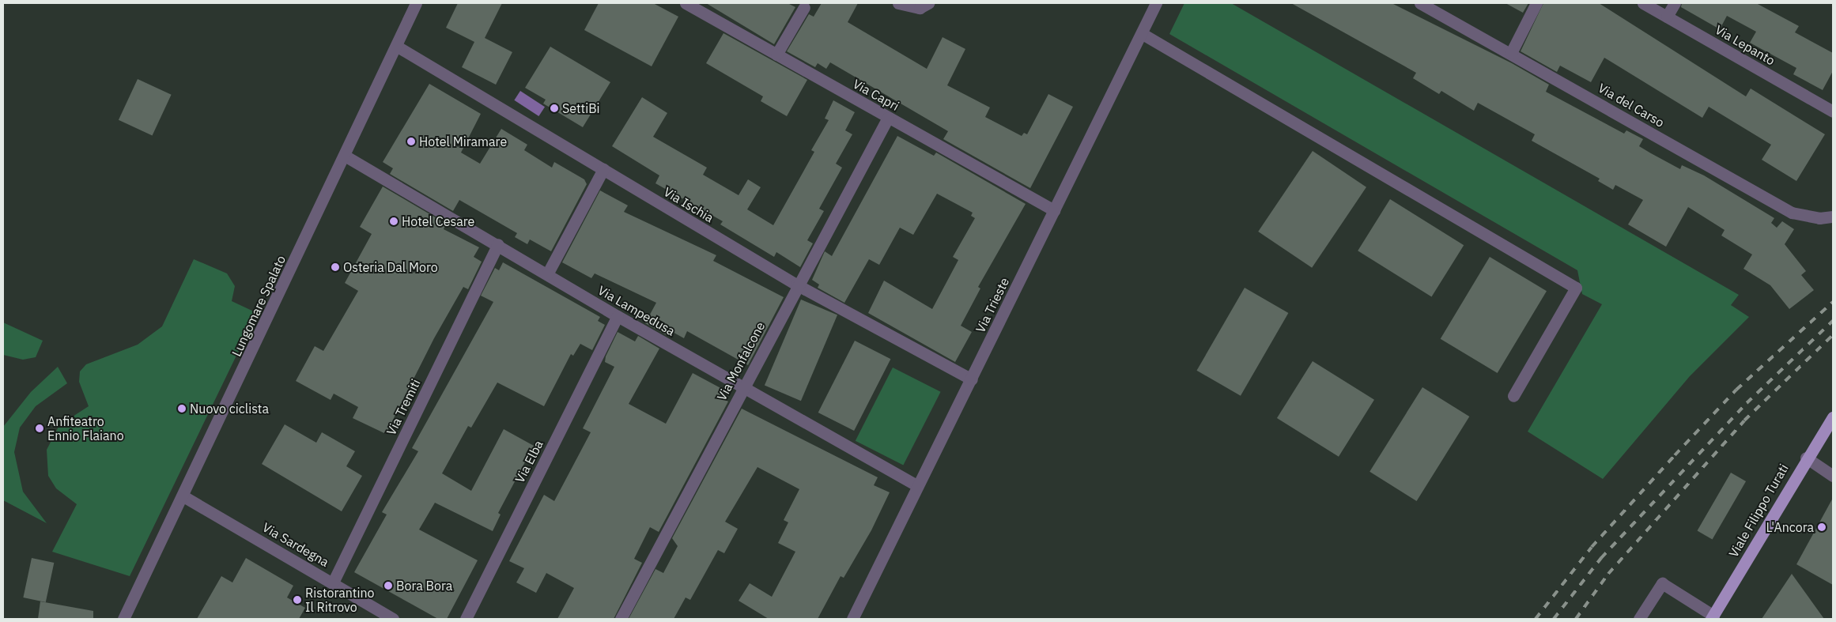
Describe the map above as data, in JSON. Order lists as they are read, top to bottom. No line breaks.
{"streets":{"main road":["Viale Filippo Turati"],"street":["Via Lepanto","Via Capri","Via del Carso","Via Ischia","Via Trieste","Lungomare Spalato","Via Lampedusa","Via Monfalcone","Via Tremiti","Via Elba","Via Sardegna"]},"crossings":[["Via Capri","Via Trieste"],["Via Capri","Via Monfalcone"],["Via Ischia","Via Trieste"],["Via Ischia","Lungomare Spalato"],["Via Ischia","Via Monfalcone"],["Via Trieste","Via Lampedusa"],["Lungomare Spalato","Via Lampedusa"],["Lungomare Spalato","Via Sardegna"],["Via Lampedusa","Via Monfalcone"],["Via Lampedusa","Via Tremiti"],["Via Lampedusa","Via Elba"],["Via Tremiti","Via Sardegna"]],"places":["SettiBi","Hotel Miramare","Hotel Cesare","Osteria Dal Moro","Nuovo ciclista","Anfiteatro Ennio Flaiano","L'Ancora","Bora Bora","Ristorantino Il Ritrovo"]}
